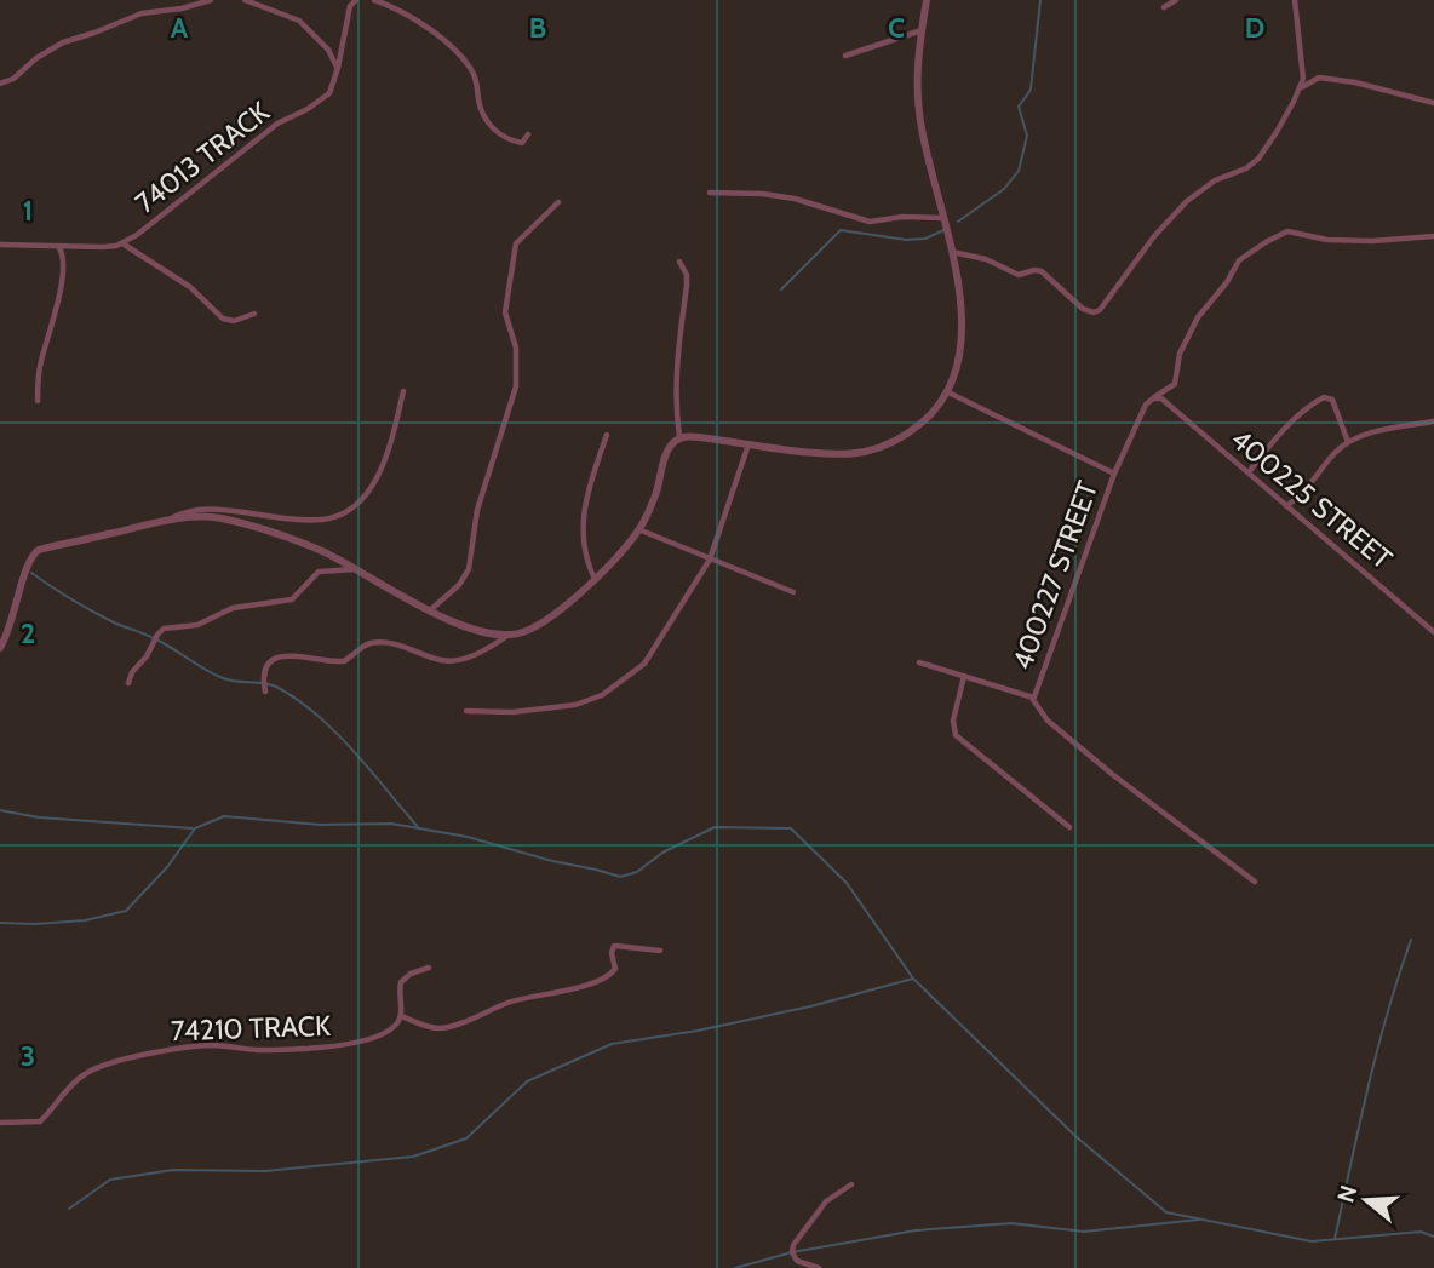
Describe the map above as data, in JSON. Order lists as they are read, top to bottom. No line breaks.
{"streets":{"street":["74013 TRACK","400225 STREET","400227 STREET","74210 TRACK"]},"crossings":[["400225 STREET","400227 STREET"]],"north":"left","grid":{"columns":["A","B","C","D"],"rows":["1","2","3"]}}
